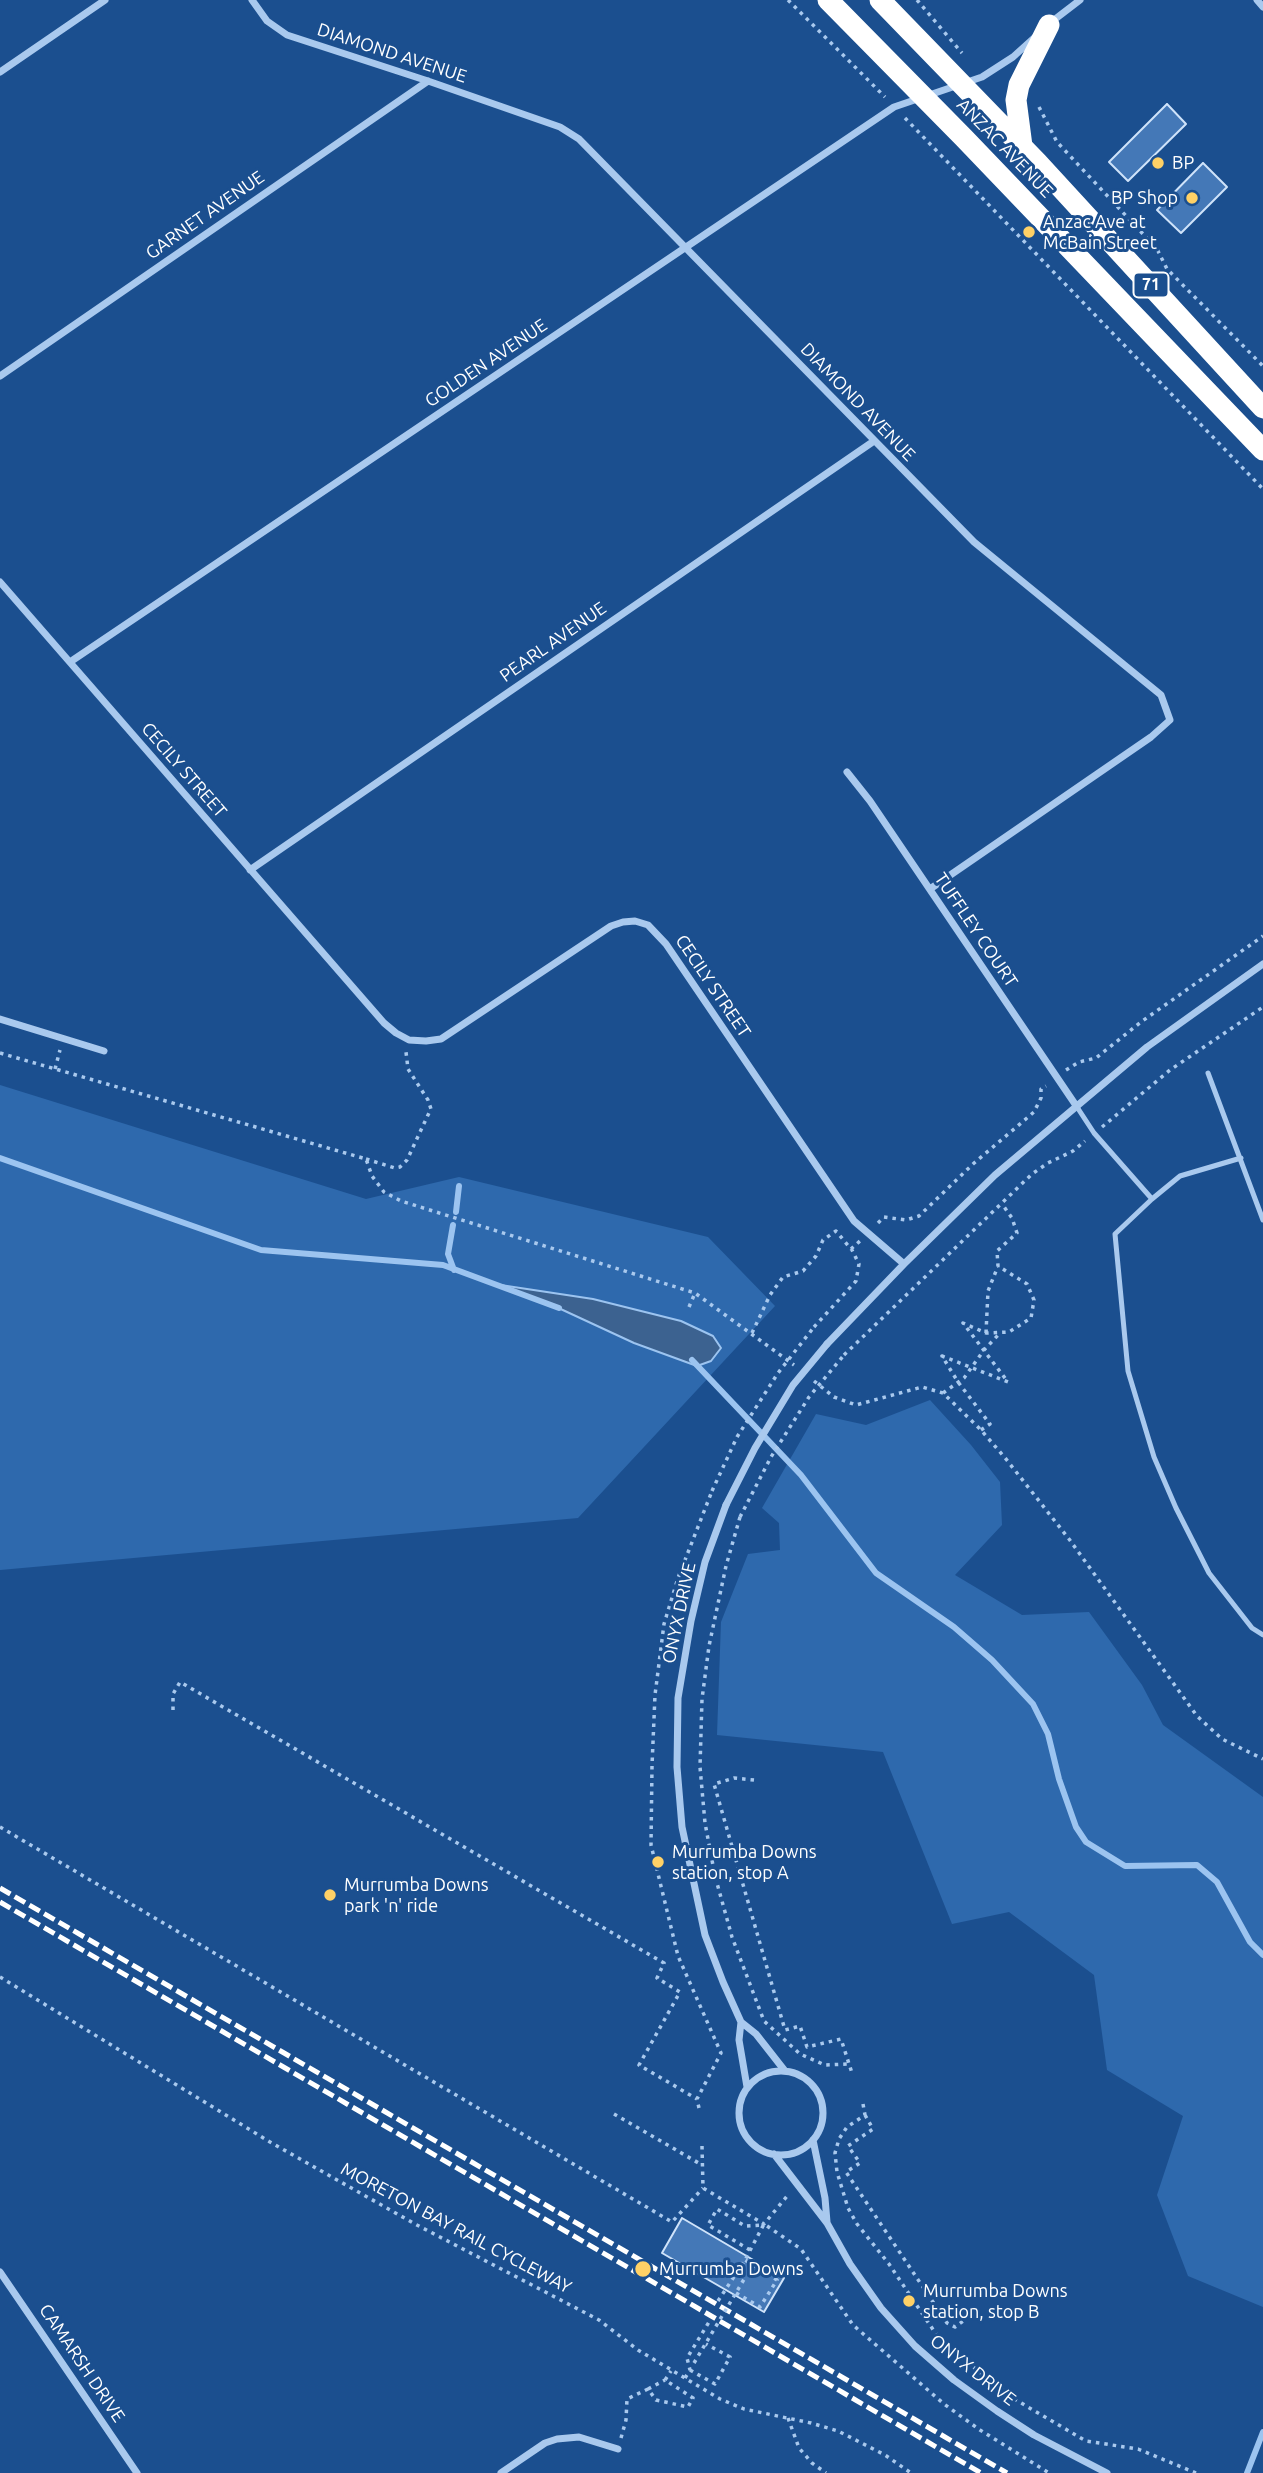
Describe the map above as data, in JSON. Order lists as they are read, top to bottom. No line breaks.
{"streets":{"highway":["ANZAC AVENUE","71"],"street":["DIAMOND AVENUE","GARNET AVENUE","GOLDEN AVENUE","PEARL AVENUE","CECILY STREET","TUFFLEY COURT","ONYX DRIVE","CAMARSH DRIVE"],"path":["MORETON BAY RAIL CYCLEWAY"]},"crossings":[["DIAMOND AVENUE","GARNET AVENUE"],["DIAMOND AVENUE","GOLDEN AVENUE"],["DIAMOND AVENUE","PEARL AVENUE"],["DIAMOND AVENUE","TUFFLEY COURT"],["ANZAC AVENUE","GOLDEN AVENUE"],["GOLDEN AVENUE","CECILY STREET"],["PEARL AVENUE","CECILY STREET"],["CECILY STREET","ONYX DRIVE"]],"places":["BP","BP Shop","Anzac Ave at McBain Street","Murrumba Downs station, stop A","Murrumba Downs park 'n' ride","Murrumba Downs","Murrumba Downs station, stop B"]}
